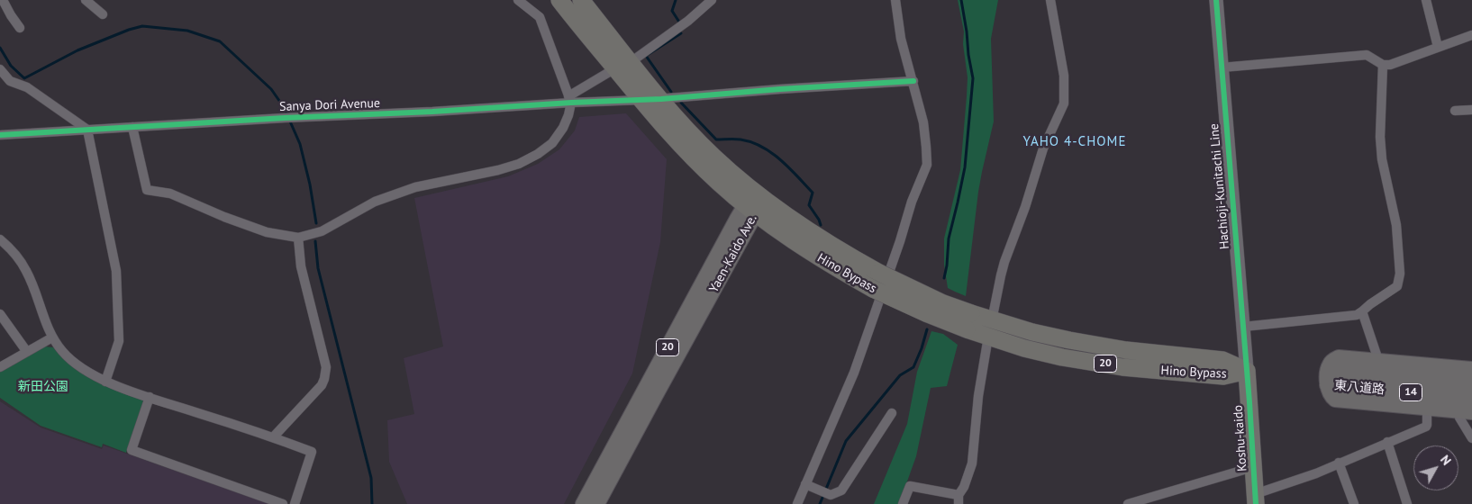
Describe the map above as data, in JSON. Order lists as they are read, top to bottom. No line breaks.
{"streets":{"highway":["Hino Bypass","20","Koshu-kaido"],"main road":["Hachioji-Kunitachi Line","Yaen-Kaido Ave.","東八道路","14"],"street":["Sanya Dori Avenue"]},"crossings":[["Sanya Dori Avenue","Hino Bypass"],["Hachioji-Kunitachi Line","Hino Bypass"],["Hachioji-Kunitachi Line","Koshu-kaido"],["Yaen-Kaido Ave.","Hino Bypass"],["Hino Bypass","Koshu-kaido"]],"districts":["YAHO 4-CHOME"],"parks":["新田公園"],"north":"top right"}
